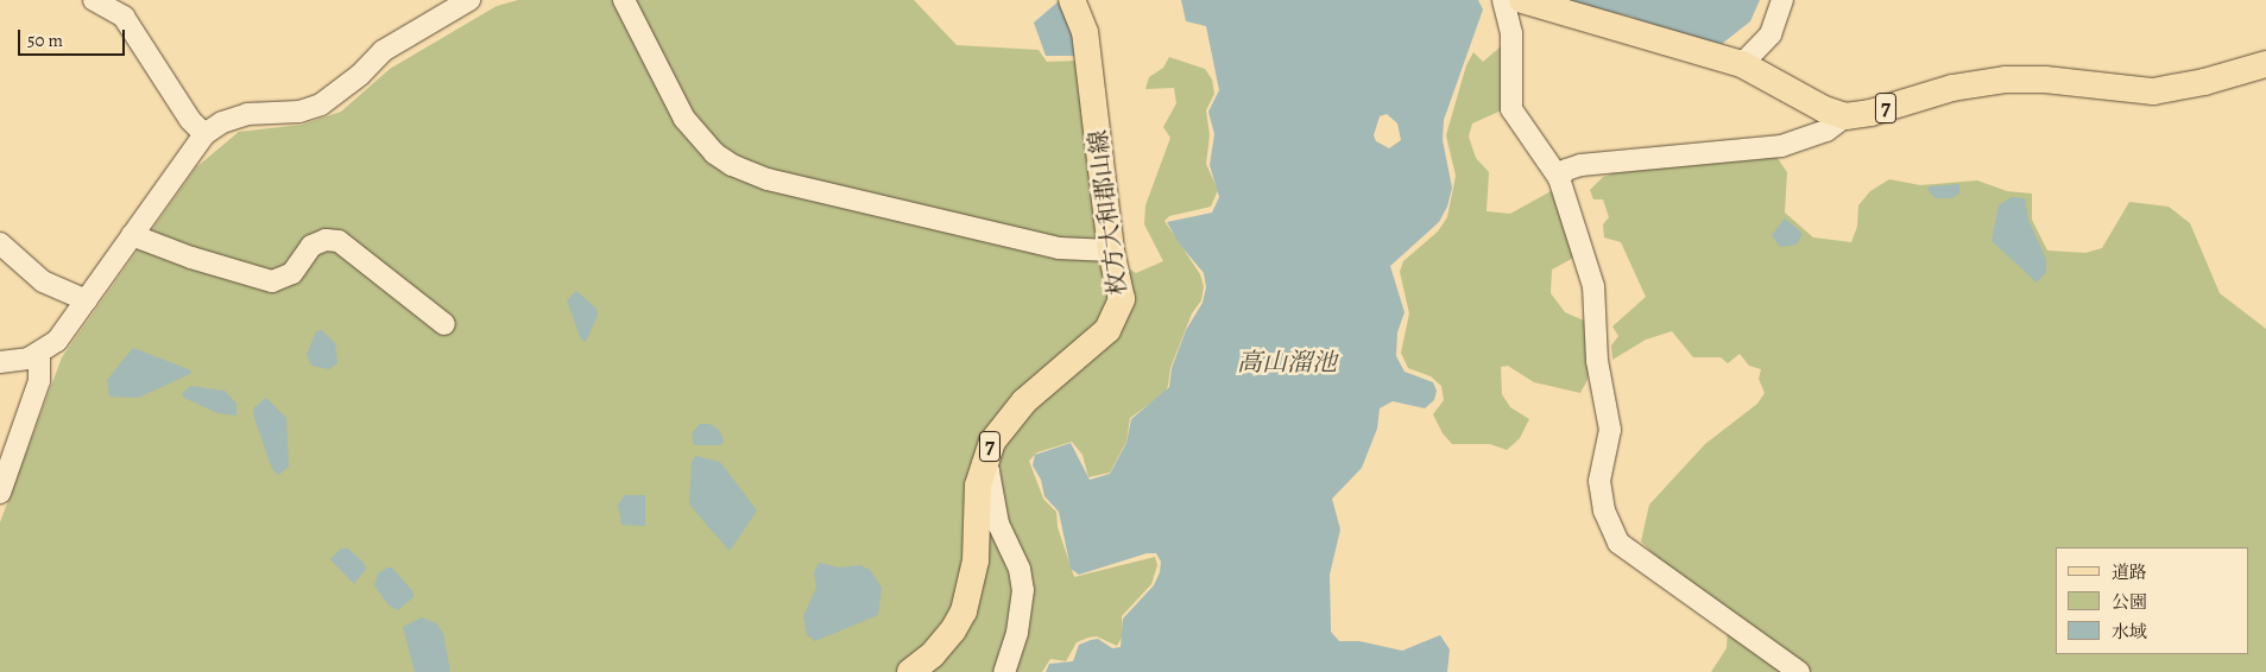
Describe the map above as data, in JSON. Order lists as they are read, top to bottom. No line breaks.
{"streets":{"main road":["7","枚方大和郡山線"]},"water":["高山溜池"],"legend":["道路","公園","水域"],"scale_bar":"50 m"}
